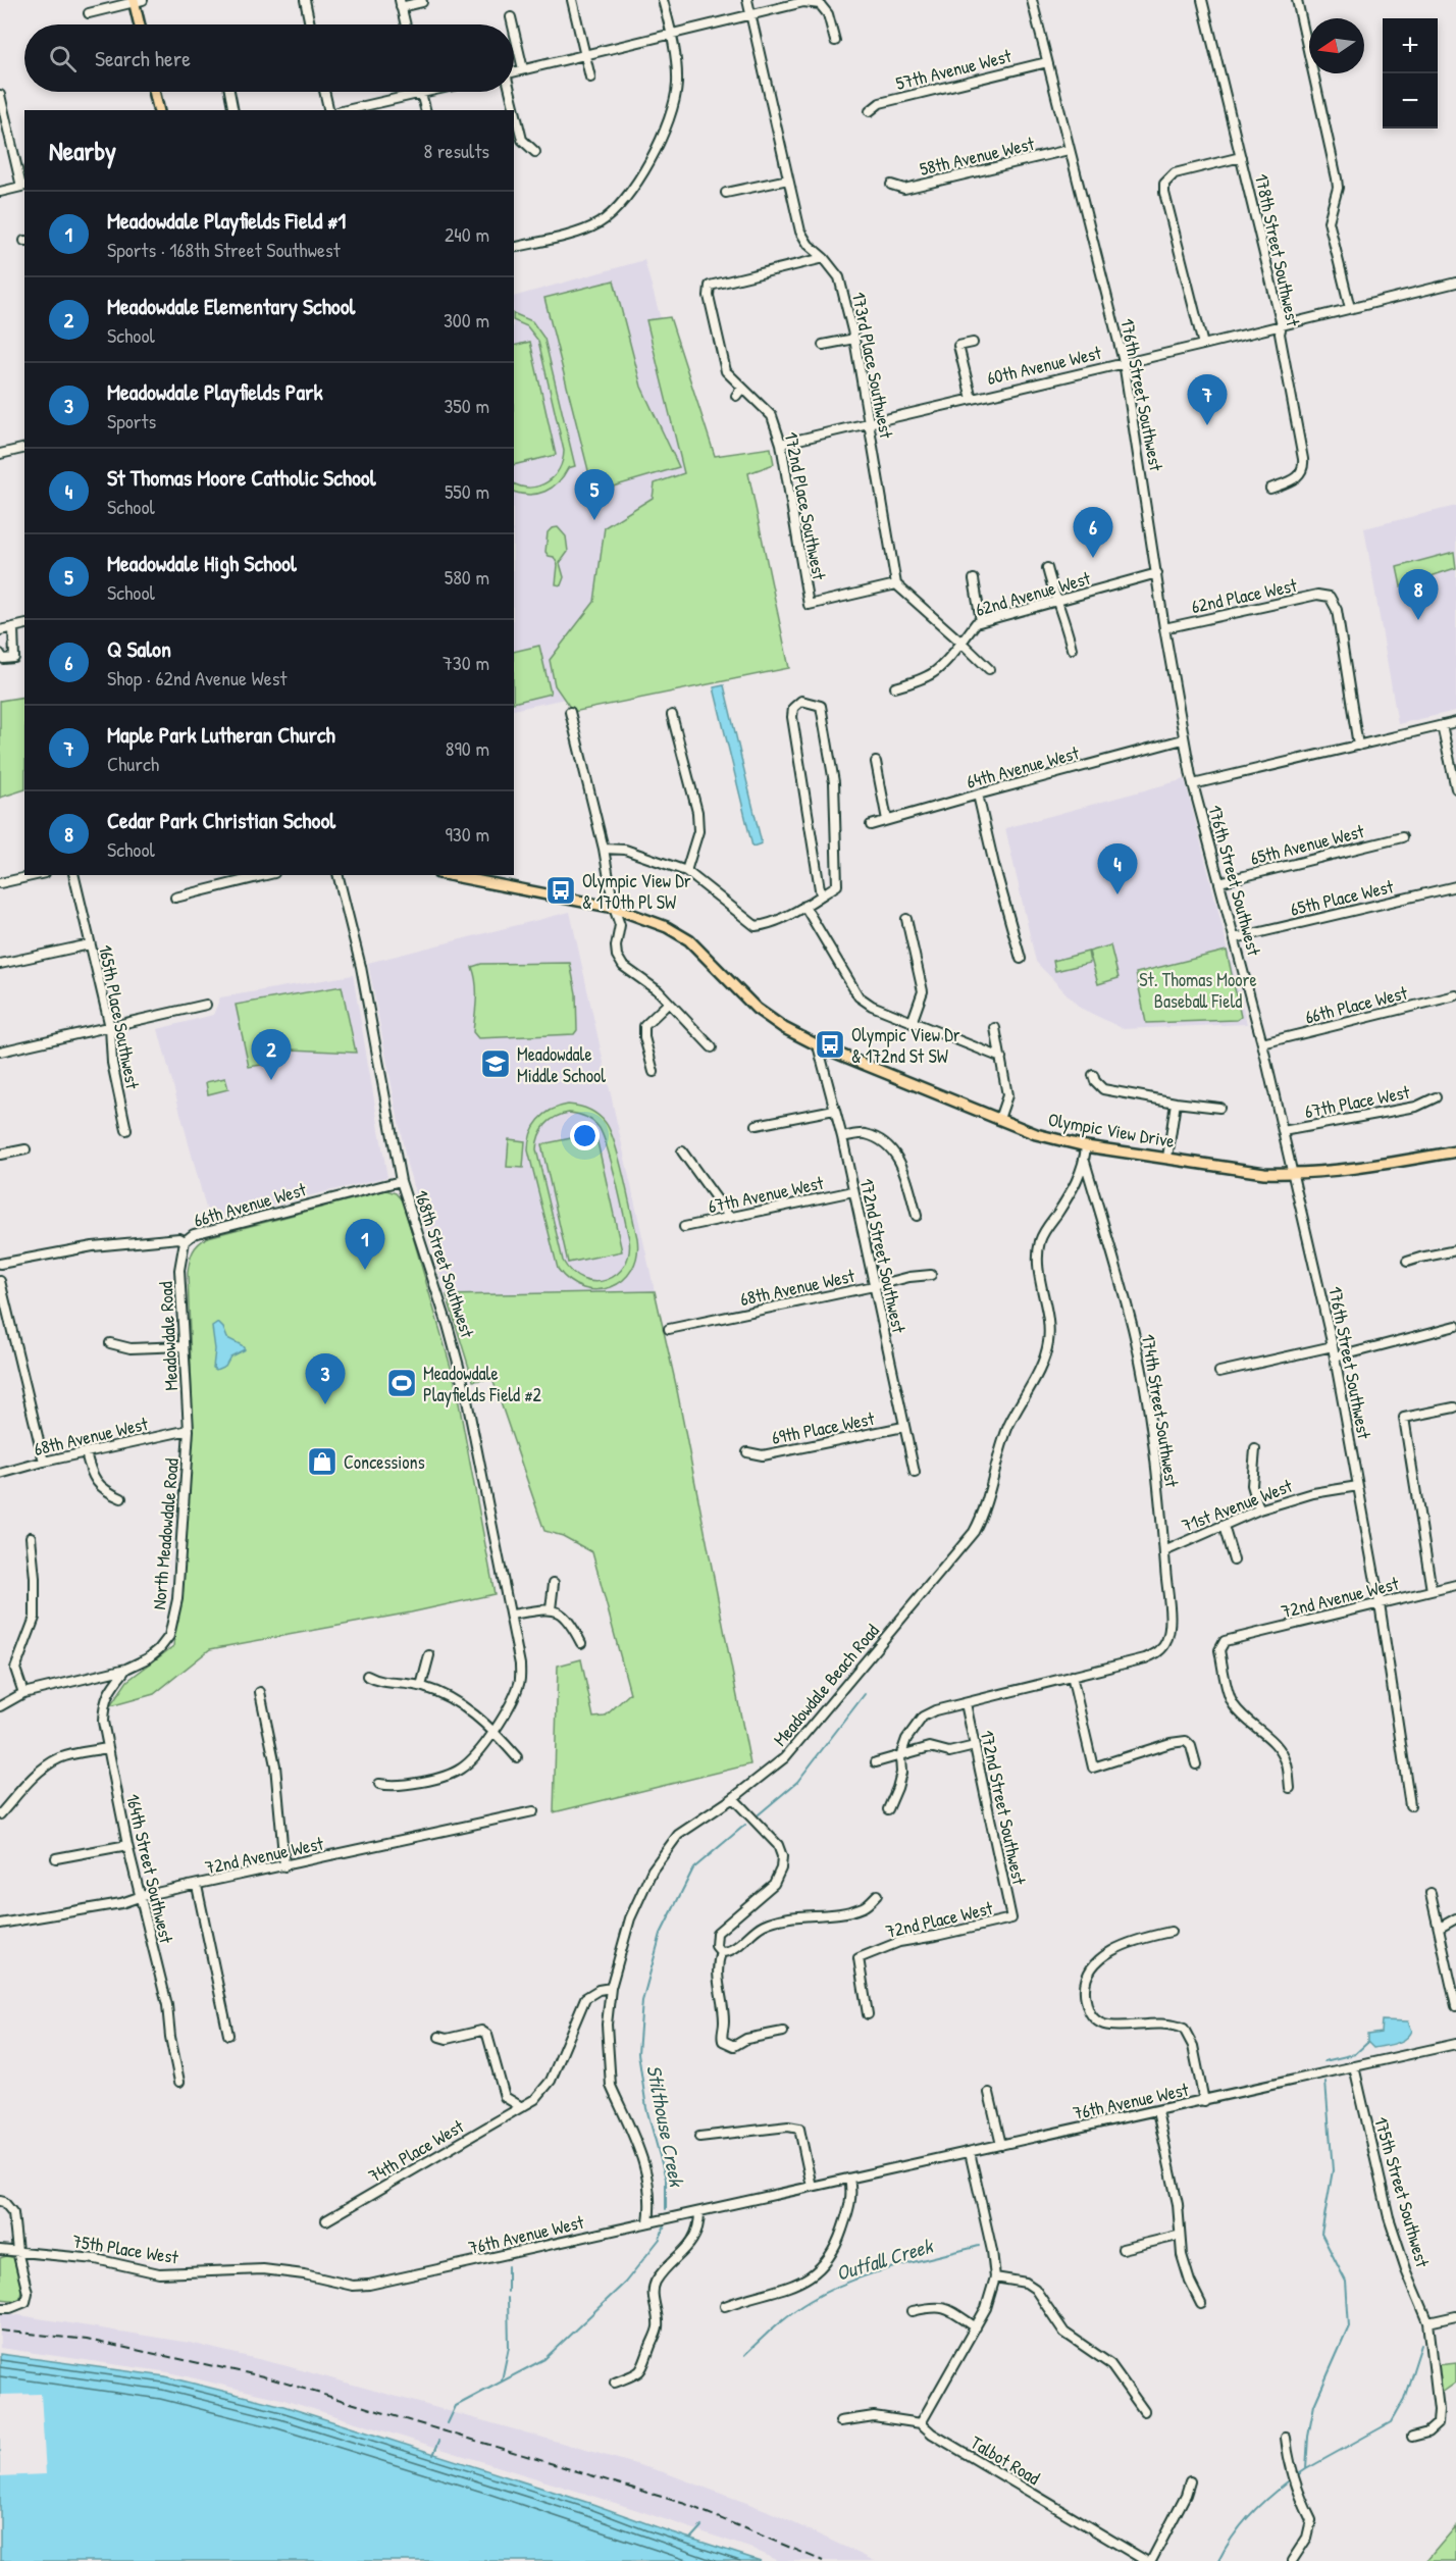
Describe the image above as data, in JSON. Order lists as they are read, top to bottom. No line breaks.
{"streets":{"main road":["Olympic View Drive"],"street":["57th Avenue West","58th Avenue West","178th Street Southwest","173rd Place Southwest","60th Avenue West","176th Street Southwest","172nd Place Southwest","62nd Avenue West","62nd Place West","64th Avenue West","65th Avenue West","65th Place West","66th Place West","165th Place Southwest","67th Place West","67th Avenue West","66th Avenue West","172nd Street Southwest","168th Street Southwest","68th Avenue West","Meadowdale Road","174th Street Southwest","69th Place West","71st Avenue West","North Meadowdale Road","72nd Avenue West","Meadowdale Beach Road","164th Street Southwest","72nd Place West","76th Avenue West","74th Place West","175th Street Southwest","75th Place West","Talbot Road"]},"crossings":[["57th Avenue West","176th Street Southwest"],["58th Avenue West","176th Street Southwest"],["178th Street Southwest","60th Avenue West"],["173rd Place Southwest","60th Avenue West"],["173rd Place Southwest","172nd Place Southwest"],["60th Avenue West","176th Street Southwest"],["60th Avenue West","172nd Place Southwest"],["176th Street Southwest","62nd Avenue West"],["176th Street Southwest","62nd Place West"],["176th Street Southwest","64th Avenue West"],["176th Street Southwest","65th Avenue West"],["176th Street Southwest","65th Place West"],["176th Street Southwest","66th Place West"],["176th Street Southwest","67th Place West"],["176th Street Southwest","Olympic View Drive"],["176th Street Southwest","71st Avenue West"],["176th Street Southwest","72nd Avenue West"],["Olympic View Drive","172nd Street Southwest"],["Olympic View Drive","Meadowdale Beach Road"],["67th Avenue West","172nd Street Southwest"],["66th Avenue West","168th Street Southwest"],["66th Avenue West","Meadowdale Road"],["172nd Street Southwest","68th Avenue West"],["172nd Street Southwest","69th Place West"],["172nd Street Southwest","72nd Place West"],["68th Avenue West","Meadowdale Road"],["68th Avenue West","North Meadowdale Road"],["Meadowdale Road","North Meadowdale Road"],["174th Street Southwest","71st Avenue West"],["174th Street Southwest","Meadowdale Beach Road"],["North Meadowdale Road","164th Street Southwest"],["72nd Avenue West","164th Street Southwest"],["Meadowdale Beach Road","76th Avenue West"],["Meadowdale Beach Road","74th Place West"],["76th Avenue West","175th Street Southwest"],["76th Avenue West","75th Place West"]],"water":["Stilthouse Creek","Outfall Creek"],"parks":["St. Thomas Moore Baseball Field"],"places":{"bus stop":["Olympic View Dr & 170th Pl SW","Olympic View Dr & 172nd St SW"],"school or university":["Meadowdale Middle School"],"sports":["Meadowdale Playfields Field #2"],"shop":["Concessions"]},"north":"left","page":{"map_buttons":["+","−"],"search":"Search here","heading":["Nearby","8 results"],"list":[{"mark":"1","name":"Meadowdale Playfields Field #1","note":"Sports · 168th Street Southwest","value":"240 m"},{"mark":"2","name":"Meadowdale Elementary School","note":"School","value":"300 m"},{"mark":"3","name":"Meadowdale Playfields Park","note":"Sports","value":"350 m"},{"mark":"4","name":"St Thomas Moore Catholic School","note":"School","value":"550 m"},{"mark":"5","name":"Meadowdale High School","note":"School","value":"580 m"},{"mark":"6","name":"Q Salon","note":"Shop · 62nd Avenue West","value":"730 m"},{"mark":"7","name":"Maple Park Lutheran Church","note":"Church","value":"890 m"},{"mark":"8","name":"Cedar Park Christian School","note":"School","value":"930 m"}],"pins":["7","5","6","8","4","2","1","3"]}}
